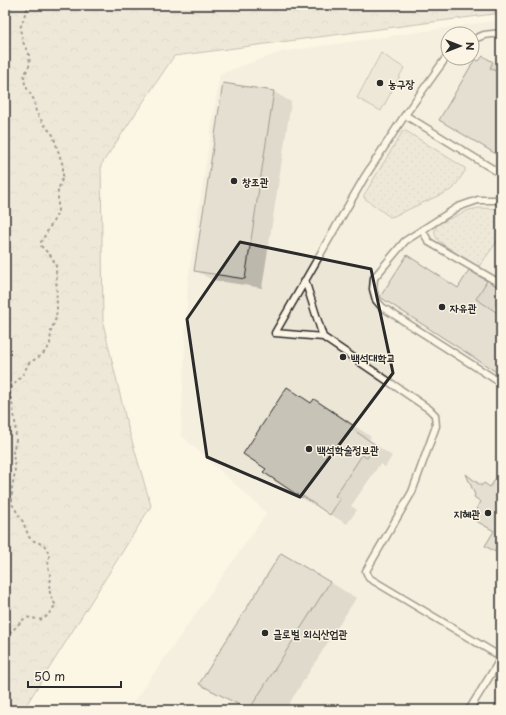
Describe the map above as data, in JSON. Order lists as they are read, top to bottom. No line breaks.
{"places":["농구장","창조관","자유관","백석대학교","백석학술정보관","지혜관","글로벌 외식산업관"],"scale_bar":"50 m","north":"right"}
